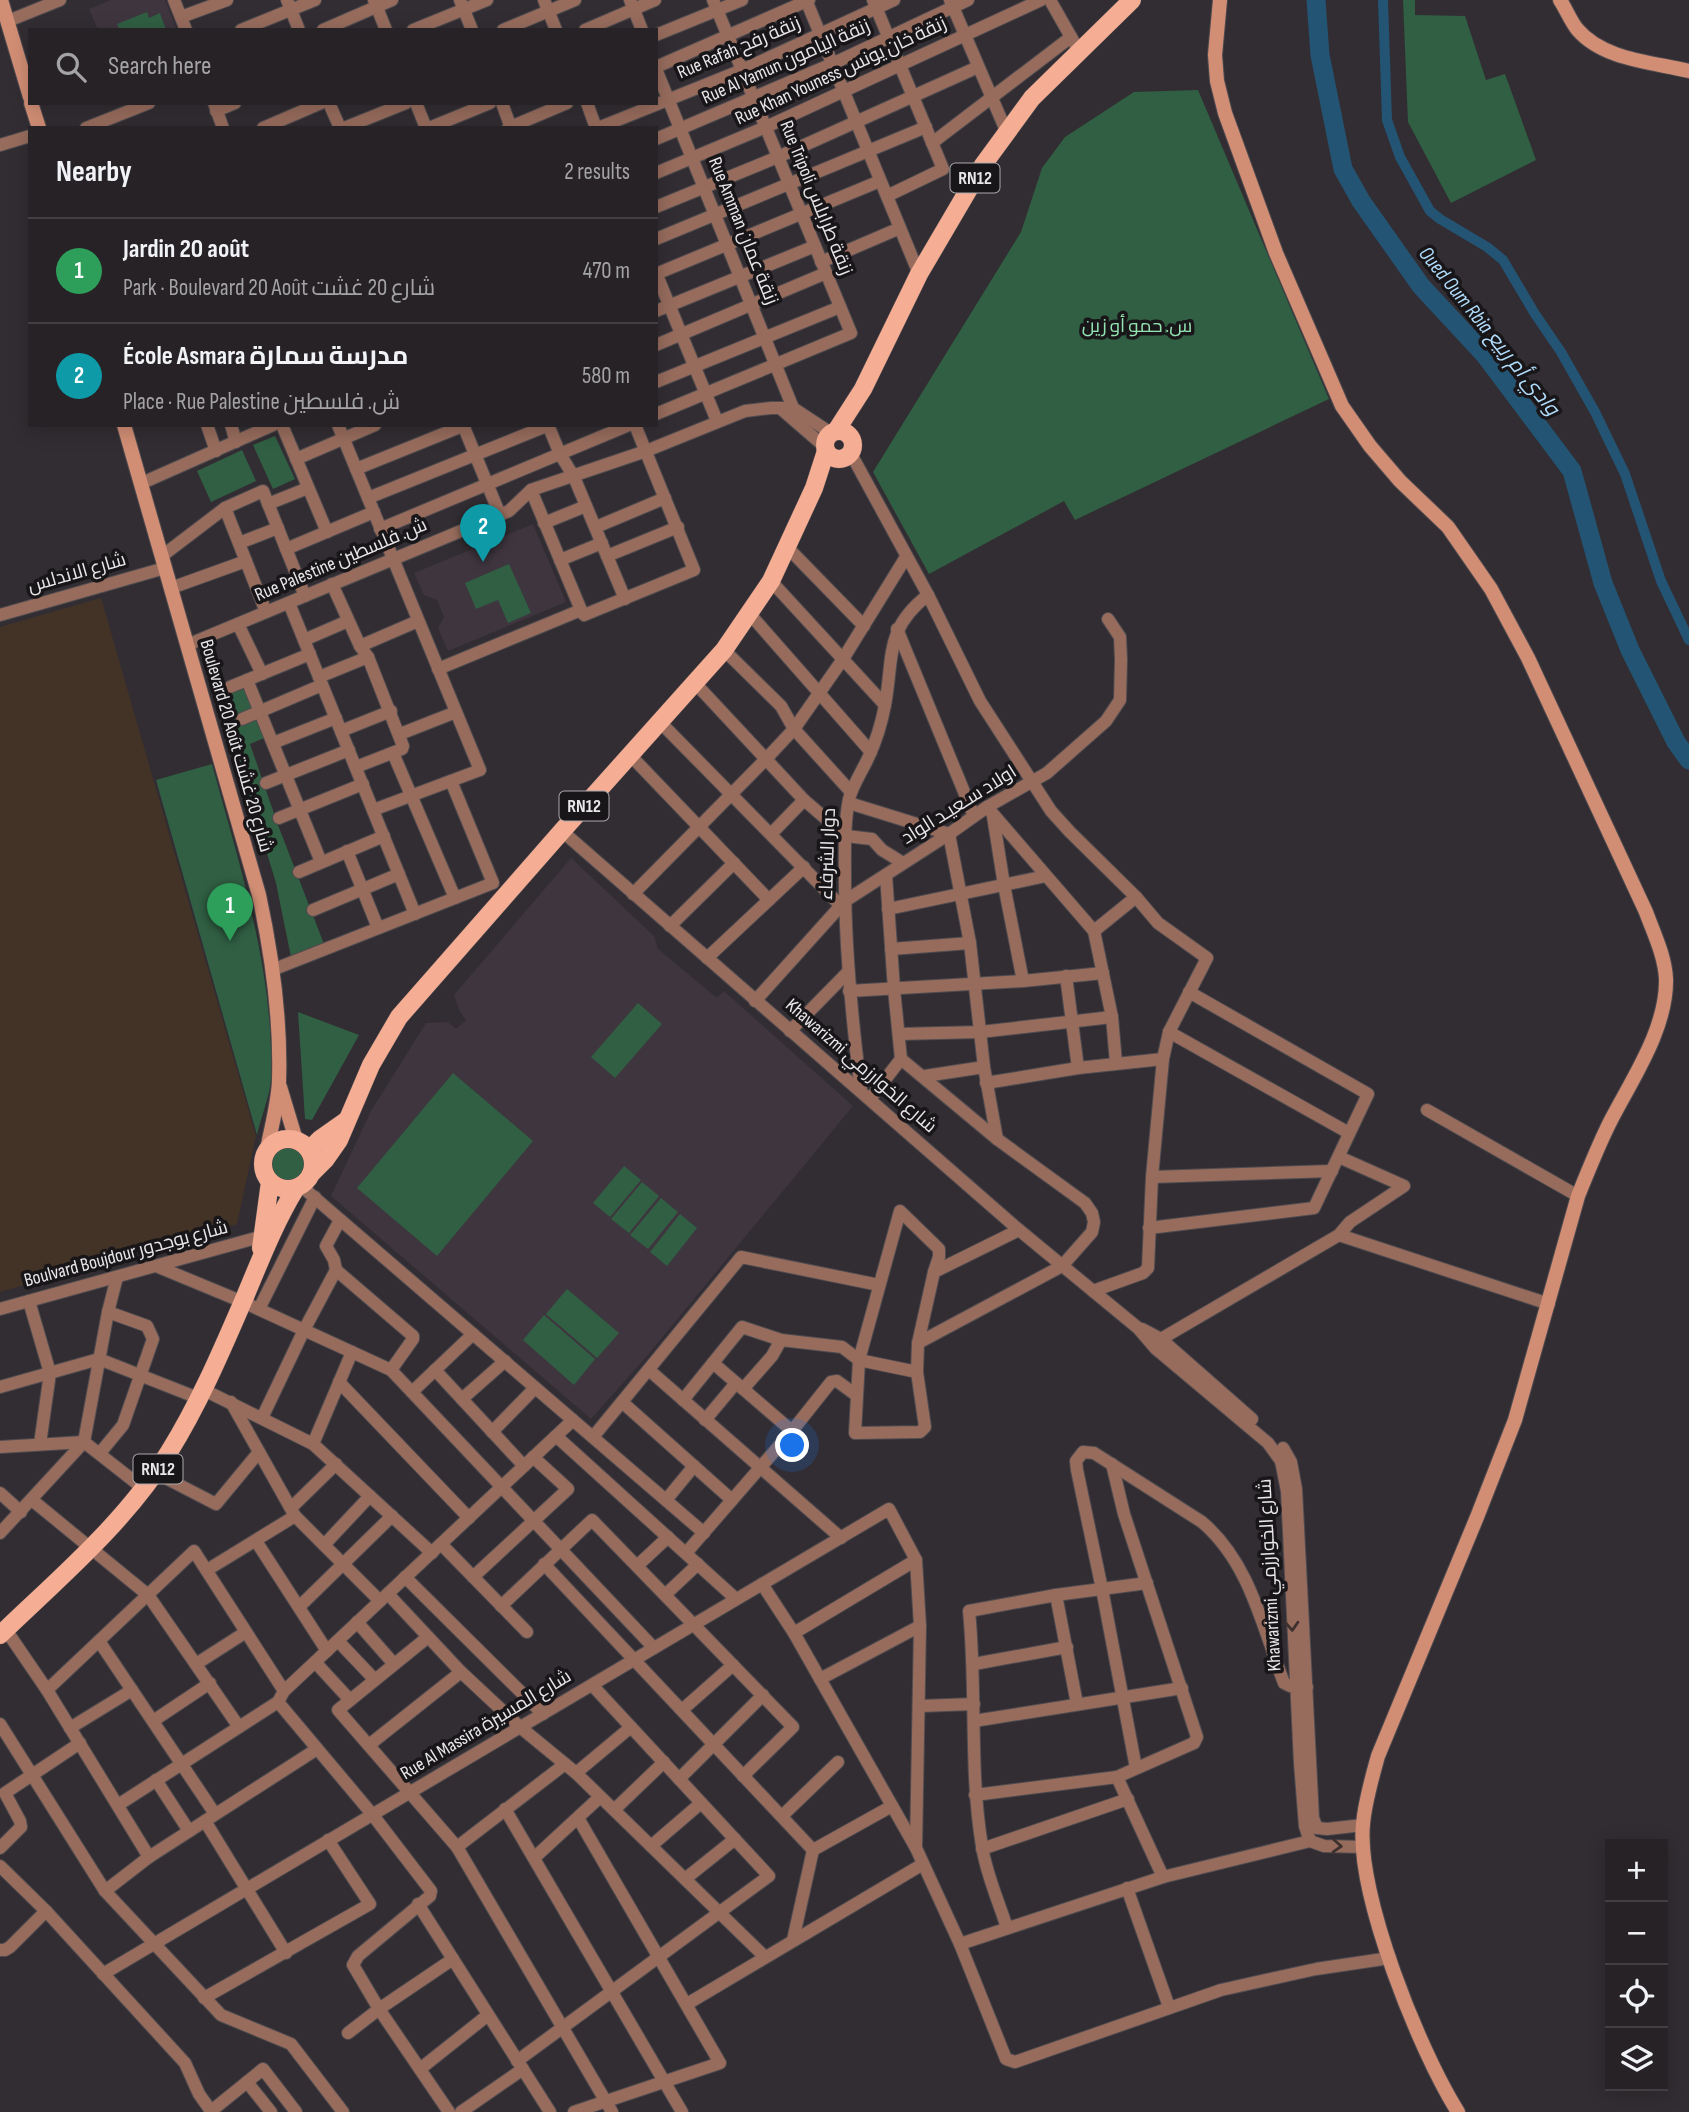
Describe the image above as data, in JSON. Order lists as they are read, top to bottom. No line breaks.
{"streets":{"main road":["RN12","Boulevard 20 Août شارع 20 غشت"],"street":["Rue Rafah زنقة رفح","Rue Al Yamun زنقة اليامون","Rue Khan Youness زنقة خان يونس","Rue Tripoli زنقة طرابلس","Rue Amman زنقة عمان","Rue Palestine ش. فلسطين","شارع الاندلس","اولاد سـعيـد الواد","دوار الشرفاء","Khawarizmi شارع الخوارزمي","Boulvard Boujdour شارع بوجدور","Rue Al Massira شارع المسيرة"]},"crossings":[["Rue Rafah زنقة رفح","Rue Tripoli زنقة طرابلس"],["Rue Rafah زنقة رفح","Rue Amman زنقة عمان"],["Rue Al Yamun زنقة اليامون","Rue Tripoli زنقة طرابلس"],["Rue Al Yamun زنقة اليامون","Rue Amman زنقة عمان"],["Rue Khan Youness زنقة خان يونس","Rue Tripoli زنقة طرابلس"],["Rue Khan Youness زنقة خان يونس","Rue Amman زنقة عمان"],["RN12","Khawarizmi شارع الخوارزمي"],["RN12","Boulvard Boujdour شارع بوجدور"],["Rue Tripoli زنقة طرابلس","Rue Amman زنقة عمان"],["Rue Amman زنقة عمان","Rue Palestine ش. فلسطين"],["Rue Palestine ش. فلسطين","Boulevard 20 Août شارع 20 غشت"],["شارع الاندلس","Boulevard 20 Août شارع 20 غشت"],["اولاد سـعيـد الواد","دوار الشرفاء"],["اولاد سـعيـد الواد","Khawarizmi شارع الخوارزمي"],["دوار الشرفاء","Khawarizmi شارع الخوارزمي"]],"water":["Oued Oum Rbia وادي أم ربيع"],"parks":["س. حمو أو زين"],"page":{"search":"Search here","heading":["Nearby","2 results"],"list":[{"mark":"1","name":"Jardin 20 août","note":"Park · Boulevard 20 Août شارع 20 غشت","value":"470 m"},{"mark":"2","name":"École Asmara مدرسة سمارة","note":"Place · Rue Palestine ش. فلسطين","value":"580 m"}],"pins":["2","1"],"map_buttons":["+","−"]}}
